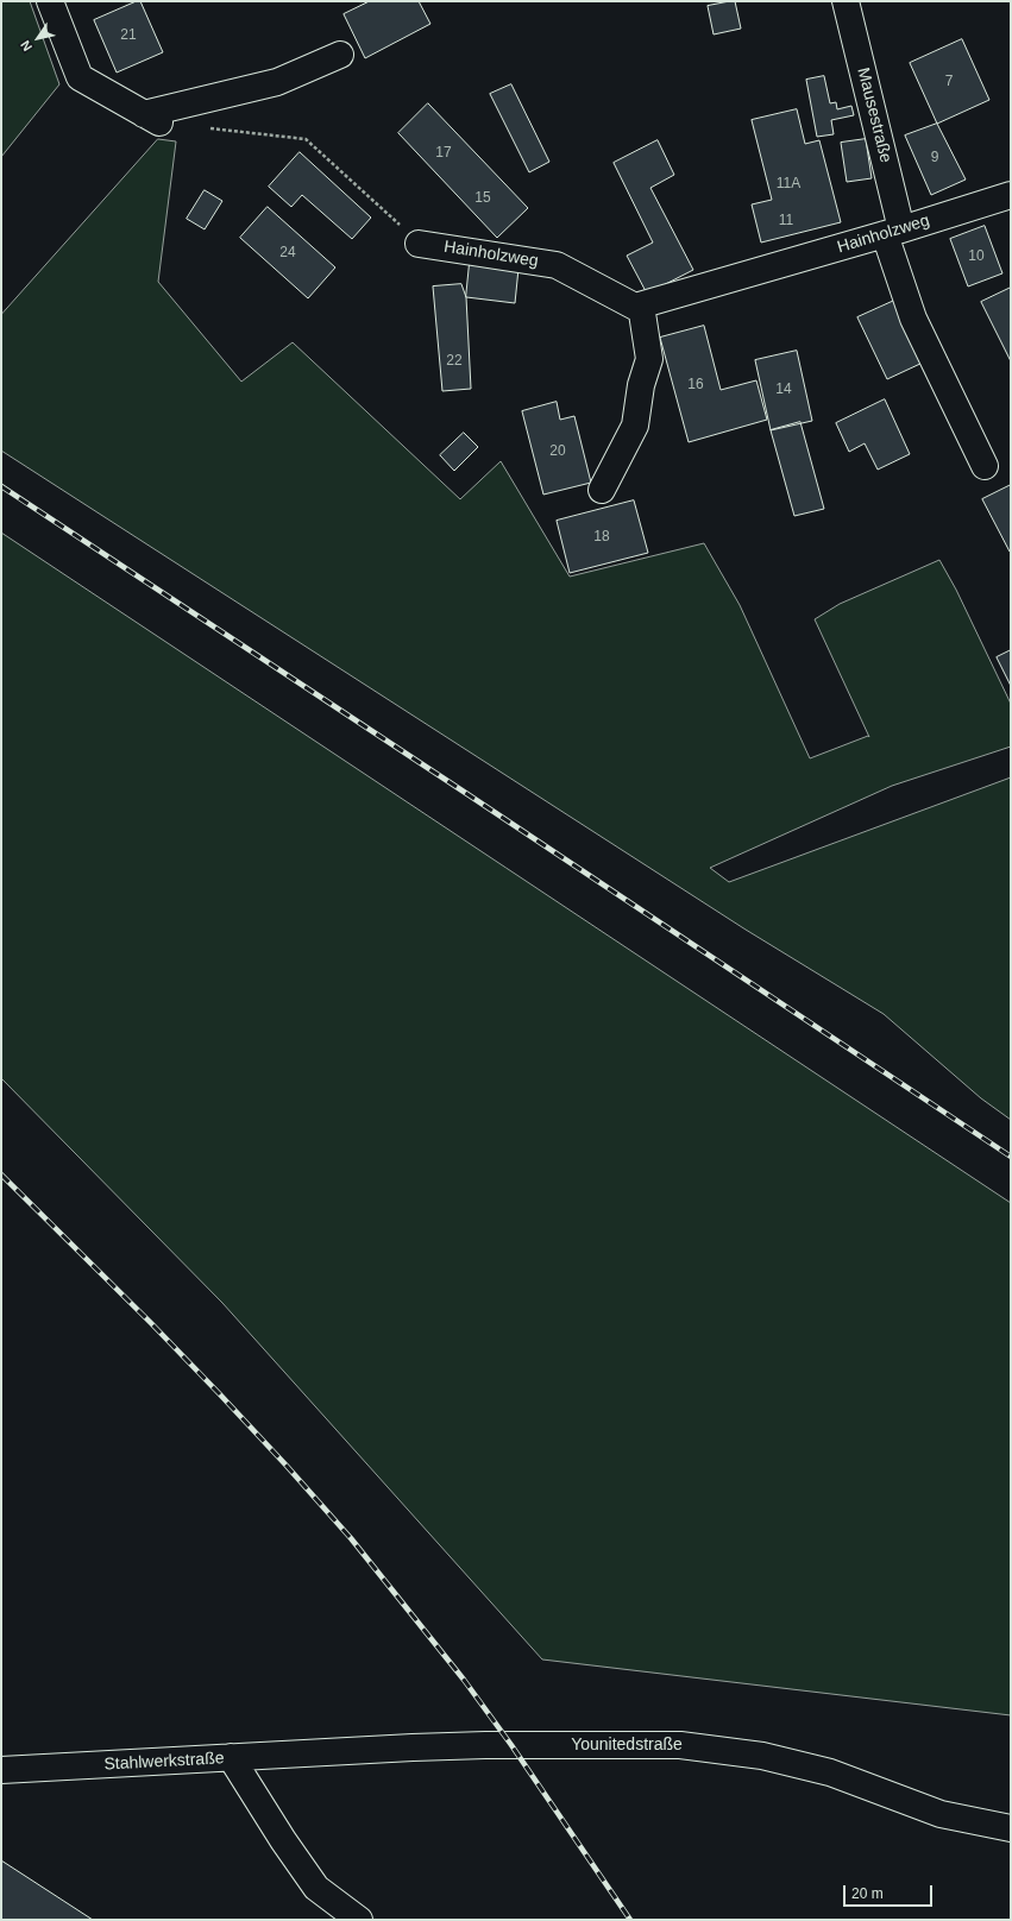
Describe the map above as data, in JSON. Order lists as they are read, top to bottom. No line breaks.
{"streets":{"street":["Mausestraße","Hainholzweg","Younitedstraße","Stahlwerkstraße"]},"crossings":[["Mausestraße","Hainholzweg"],["Younitedstraße","Stahlwerkstraße"]],"house_numbers":["21","7","17","9","11A","15","11","24","10","22","16","14","20","18"],"scale_bar":"20 m","north":"bottom left"}
